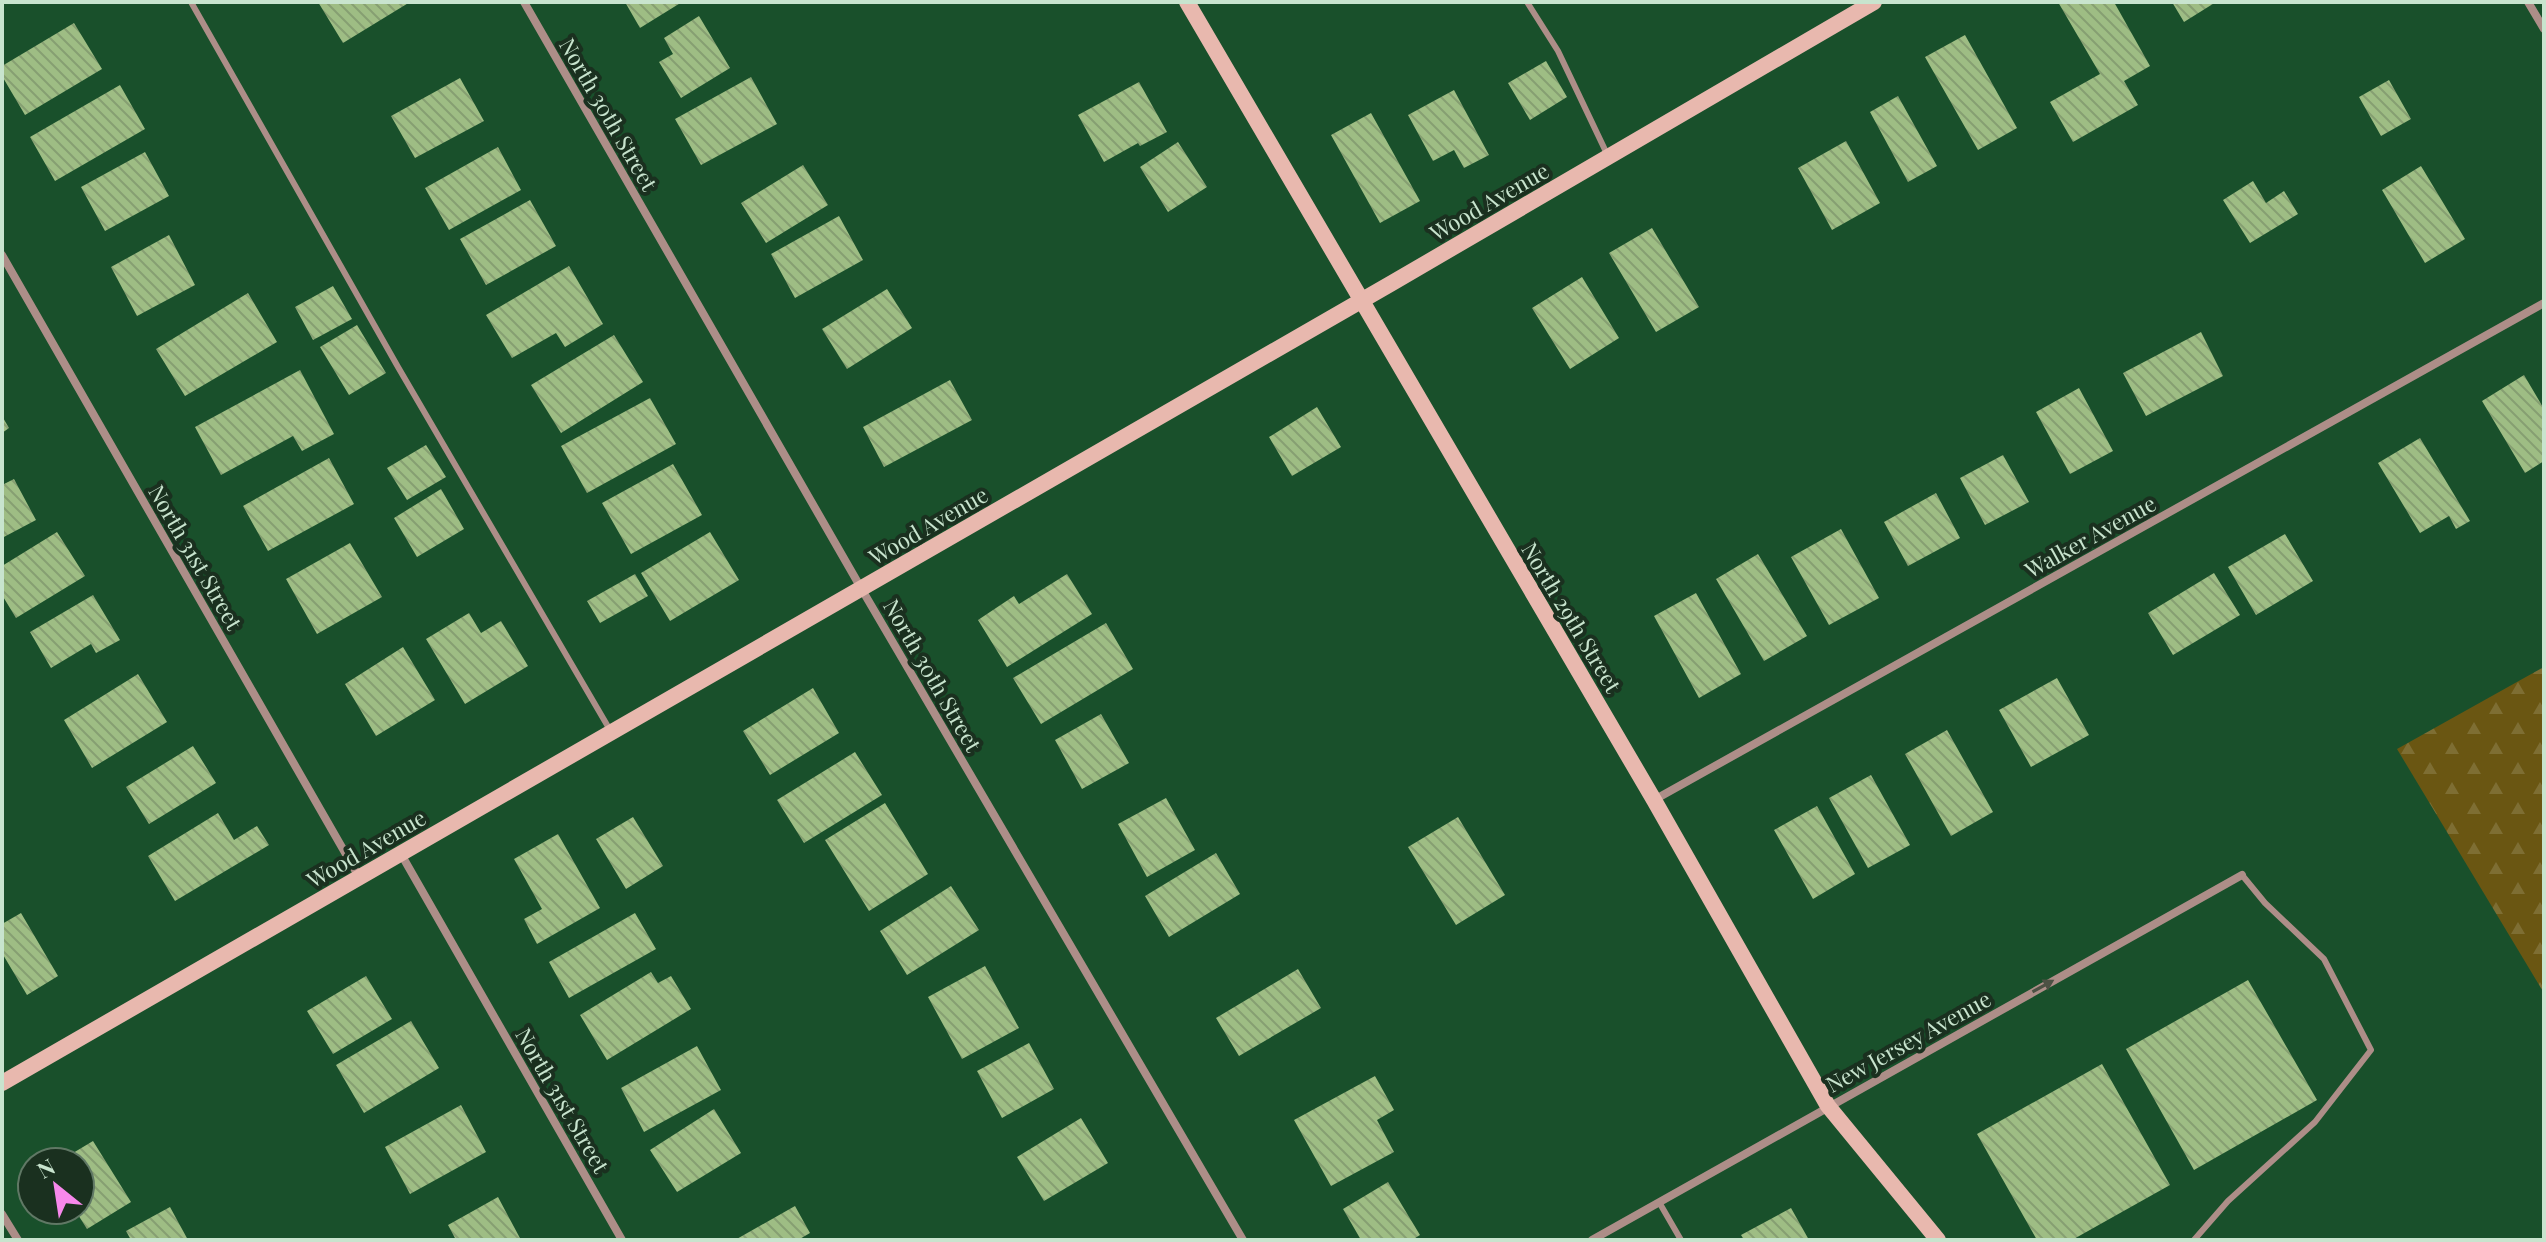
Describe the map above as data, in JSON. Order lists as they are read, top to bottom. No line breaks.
{"streets":{"street":["North 30th Street","Wood Avenue","Walker Avenue","North 31st Street","North 29th Street","New Jersey Avenue"]},"crossings":[["North 30th Street","Wood Avenue"],["Wood Avenue","North 31st Street"],["Wood Avenue","North 29th Street"],["Walker Avenue","North 29th Street"],["North 29th Street","New Jersey Avenue"]],"one_way":["New Jersey Avenue"],"north":"top left"}
